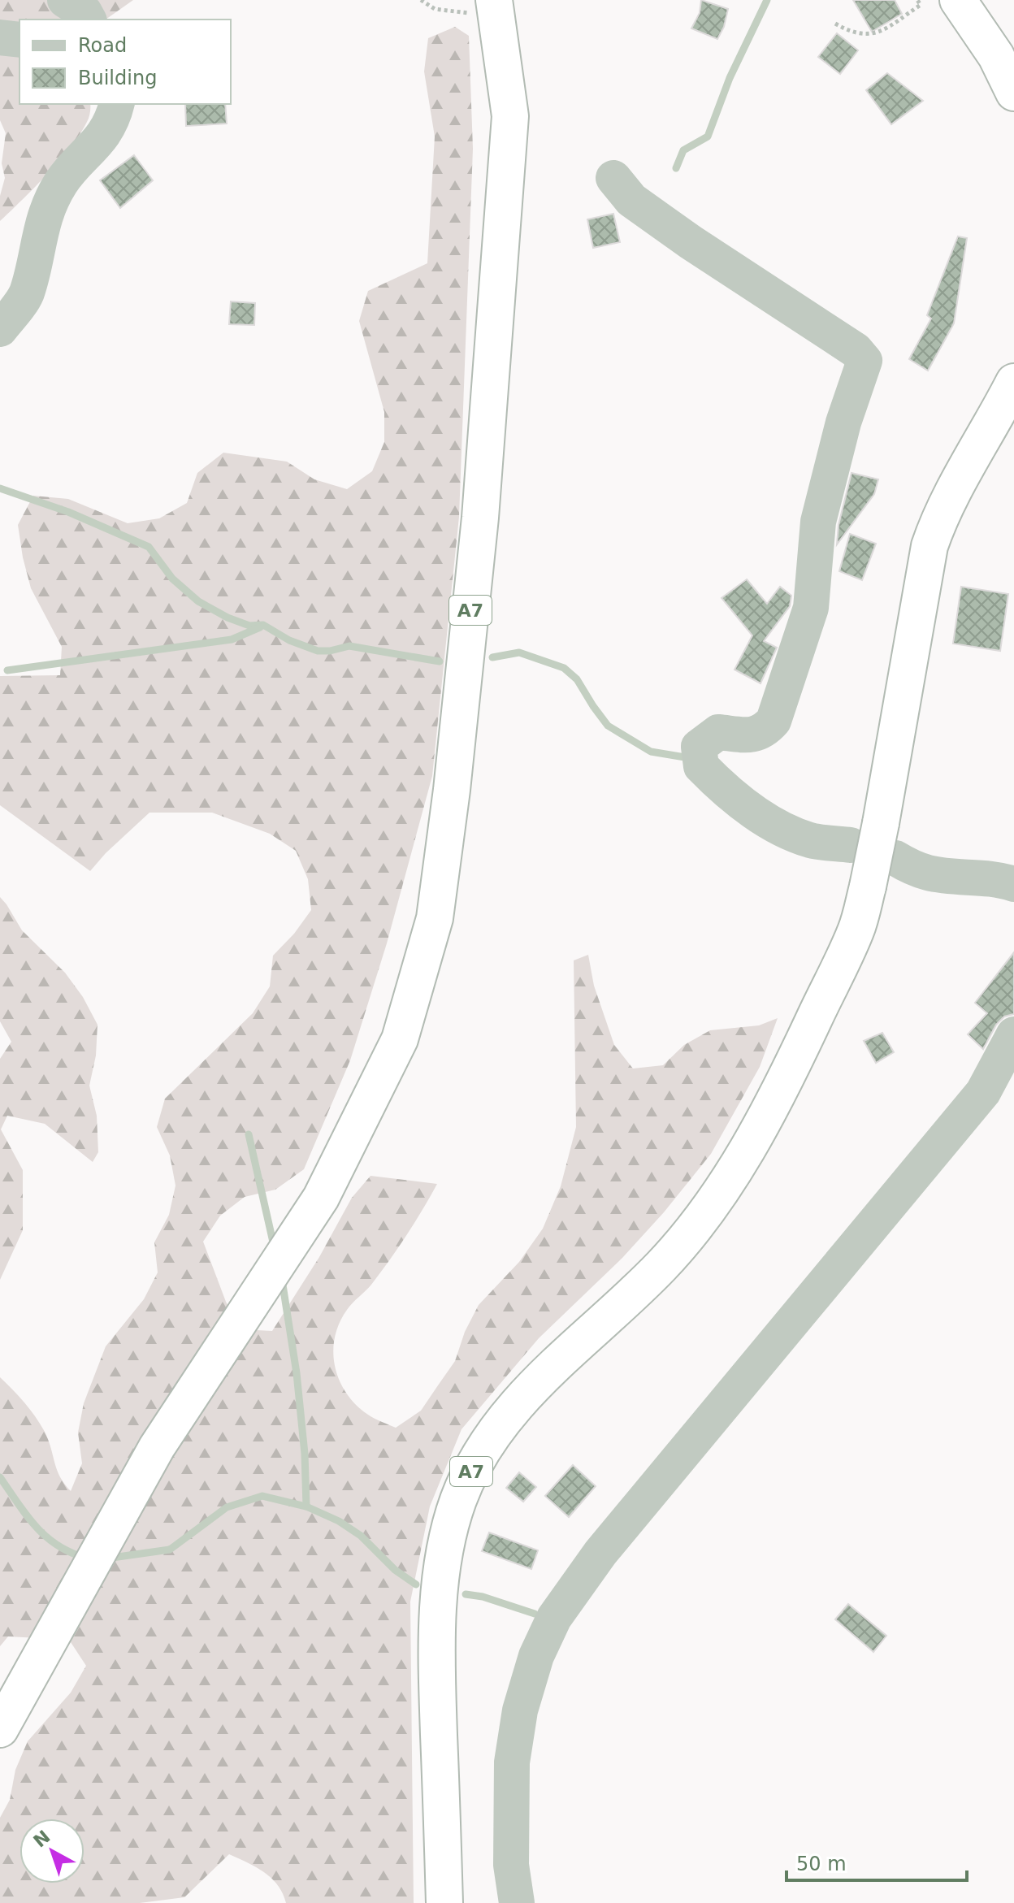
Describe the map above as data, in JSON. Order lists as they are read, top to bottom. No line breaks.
{"streets":{"highway":["A7"]},"legend":["Road","Building"],"scale_bar":"50 m","north":"top left"}
